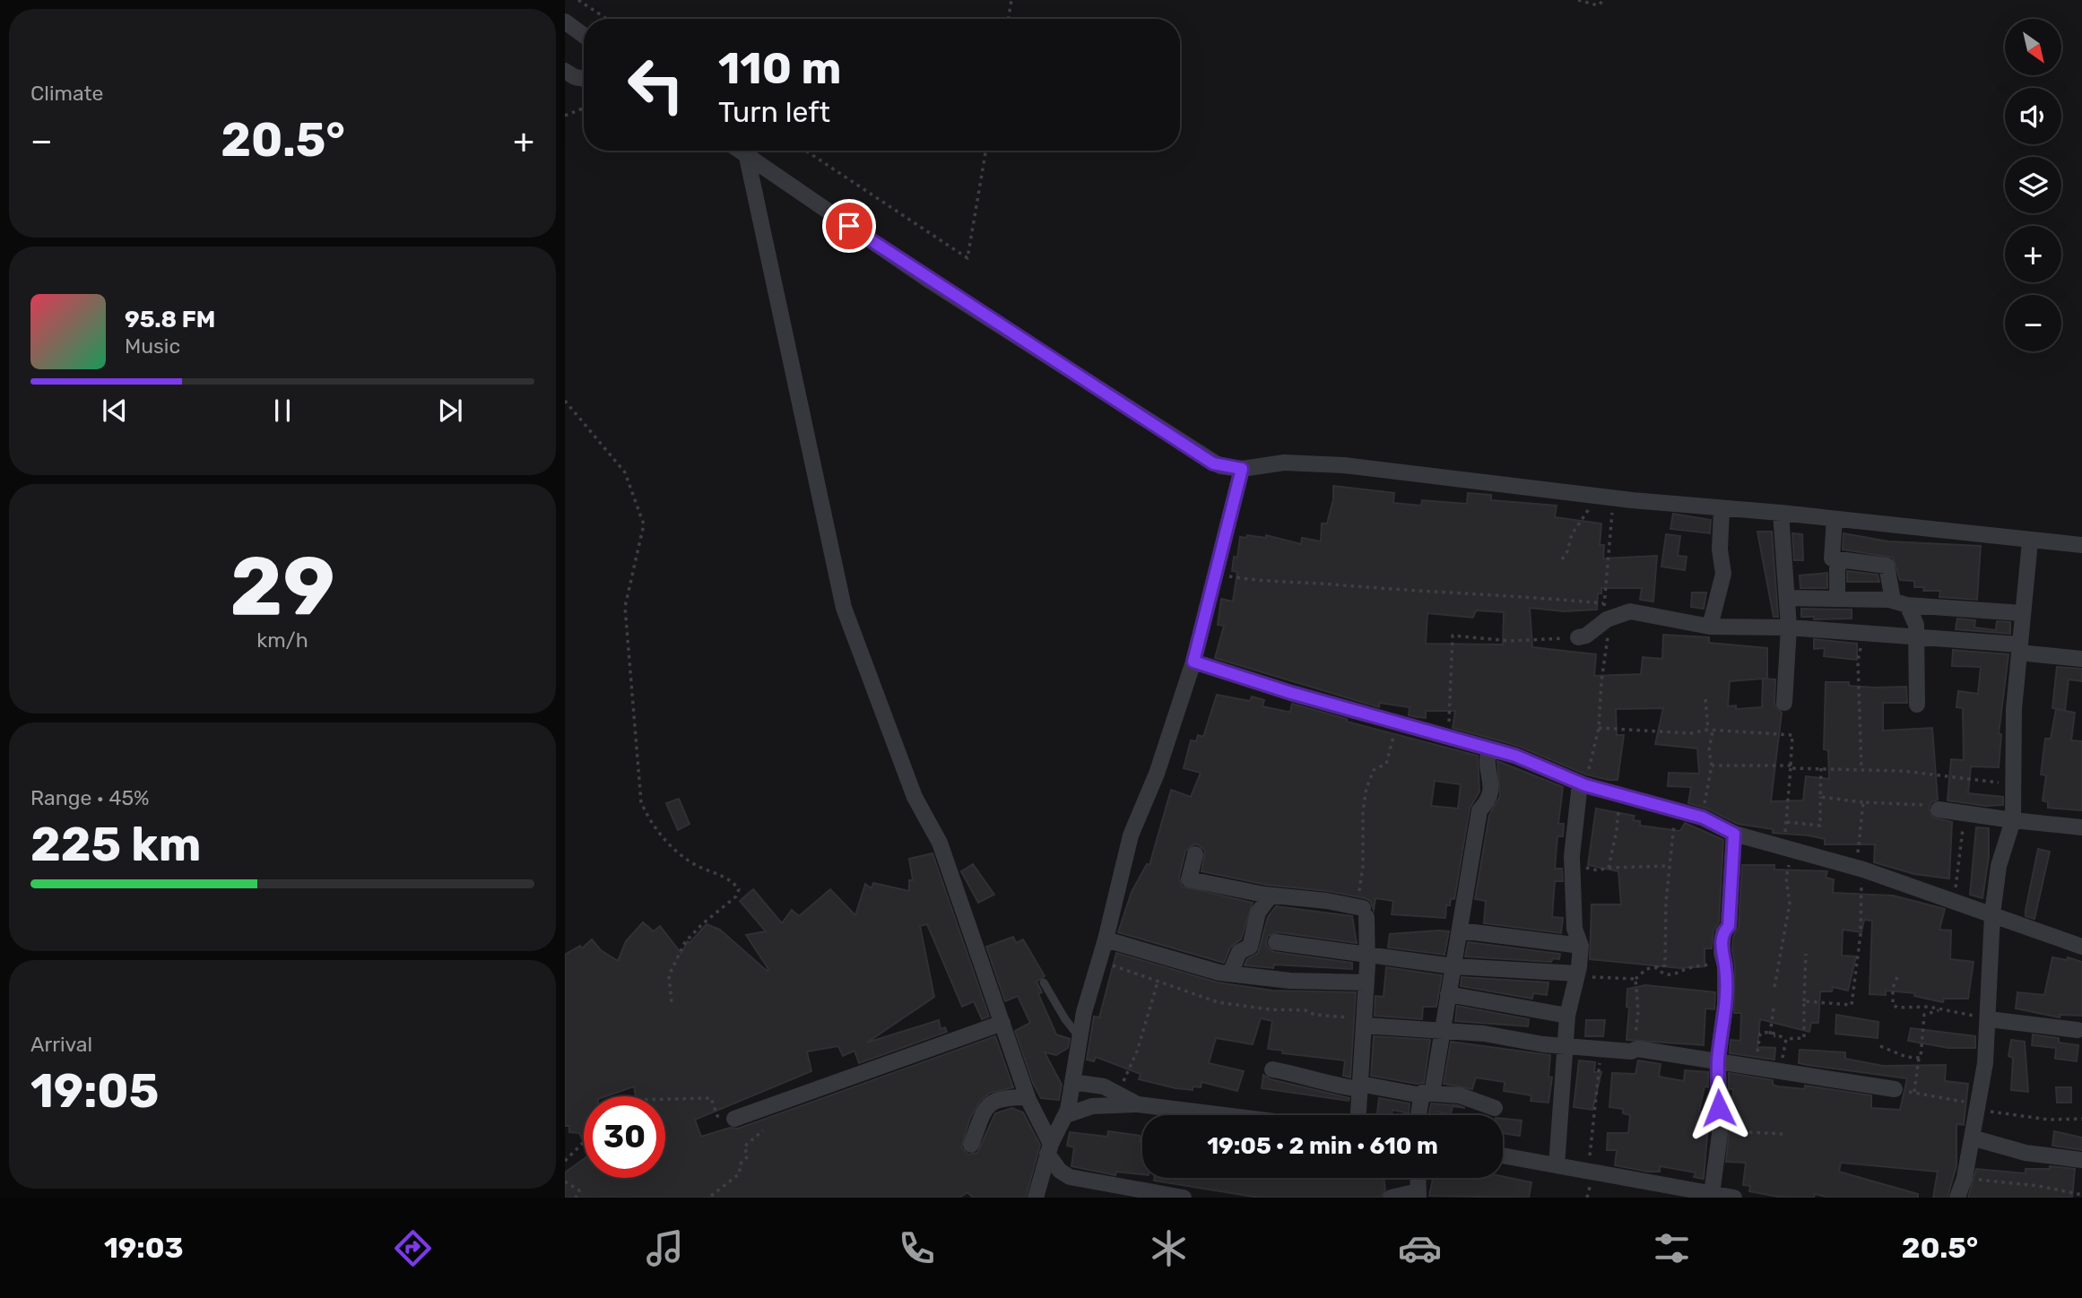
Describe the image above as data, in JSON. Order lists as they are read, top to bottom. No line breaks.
{"north":"bottom right","page":{"tile":["Climate",["29","km/h"],["Range · 45%","225 km"],["Arrival","19:05"]],"map_buttons":["+","−"],"turn":["110 m","Turn left"],"heat":["−","20.5°","+"],"song":["95.8 FM","Music"],"limit":"30","trip":"19:05 · 2 min · 610 m","tabs":["19:03","20.5°"]}}
